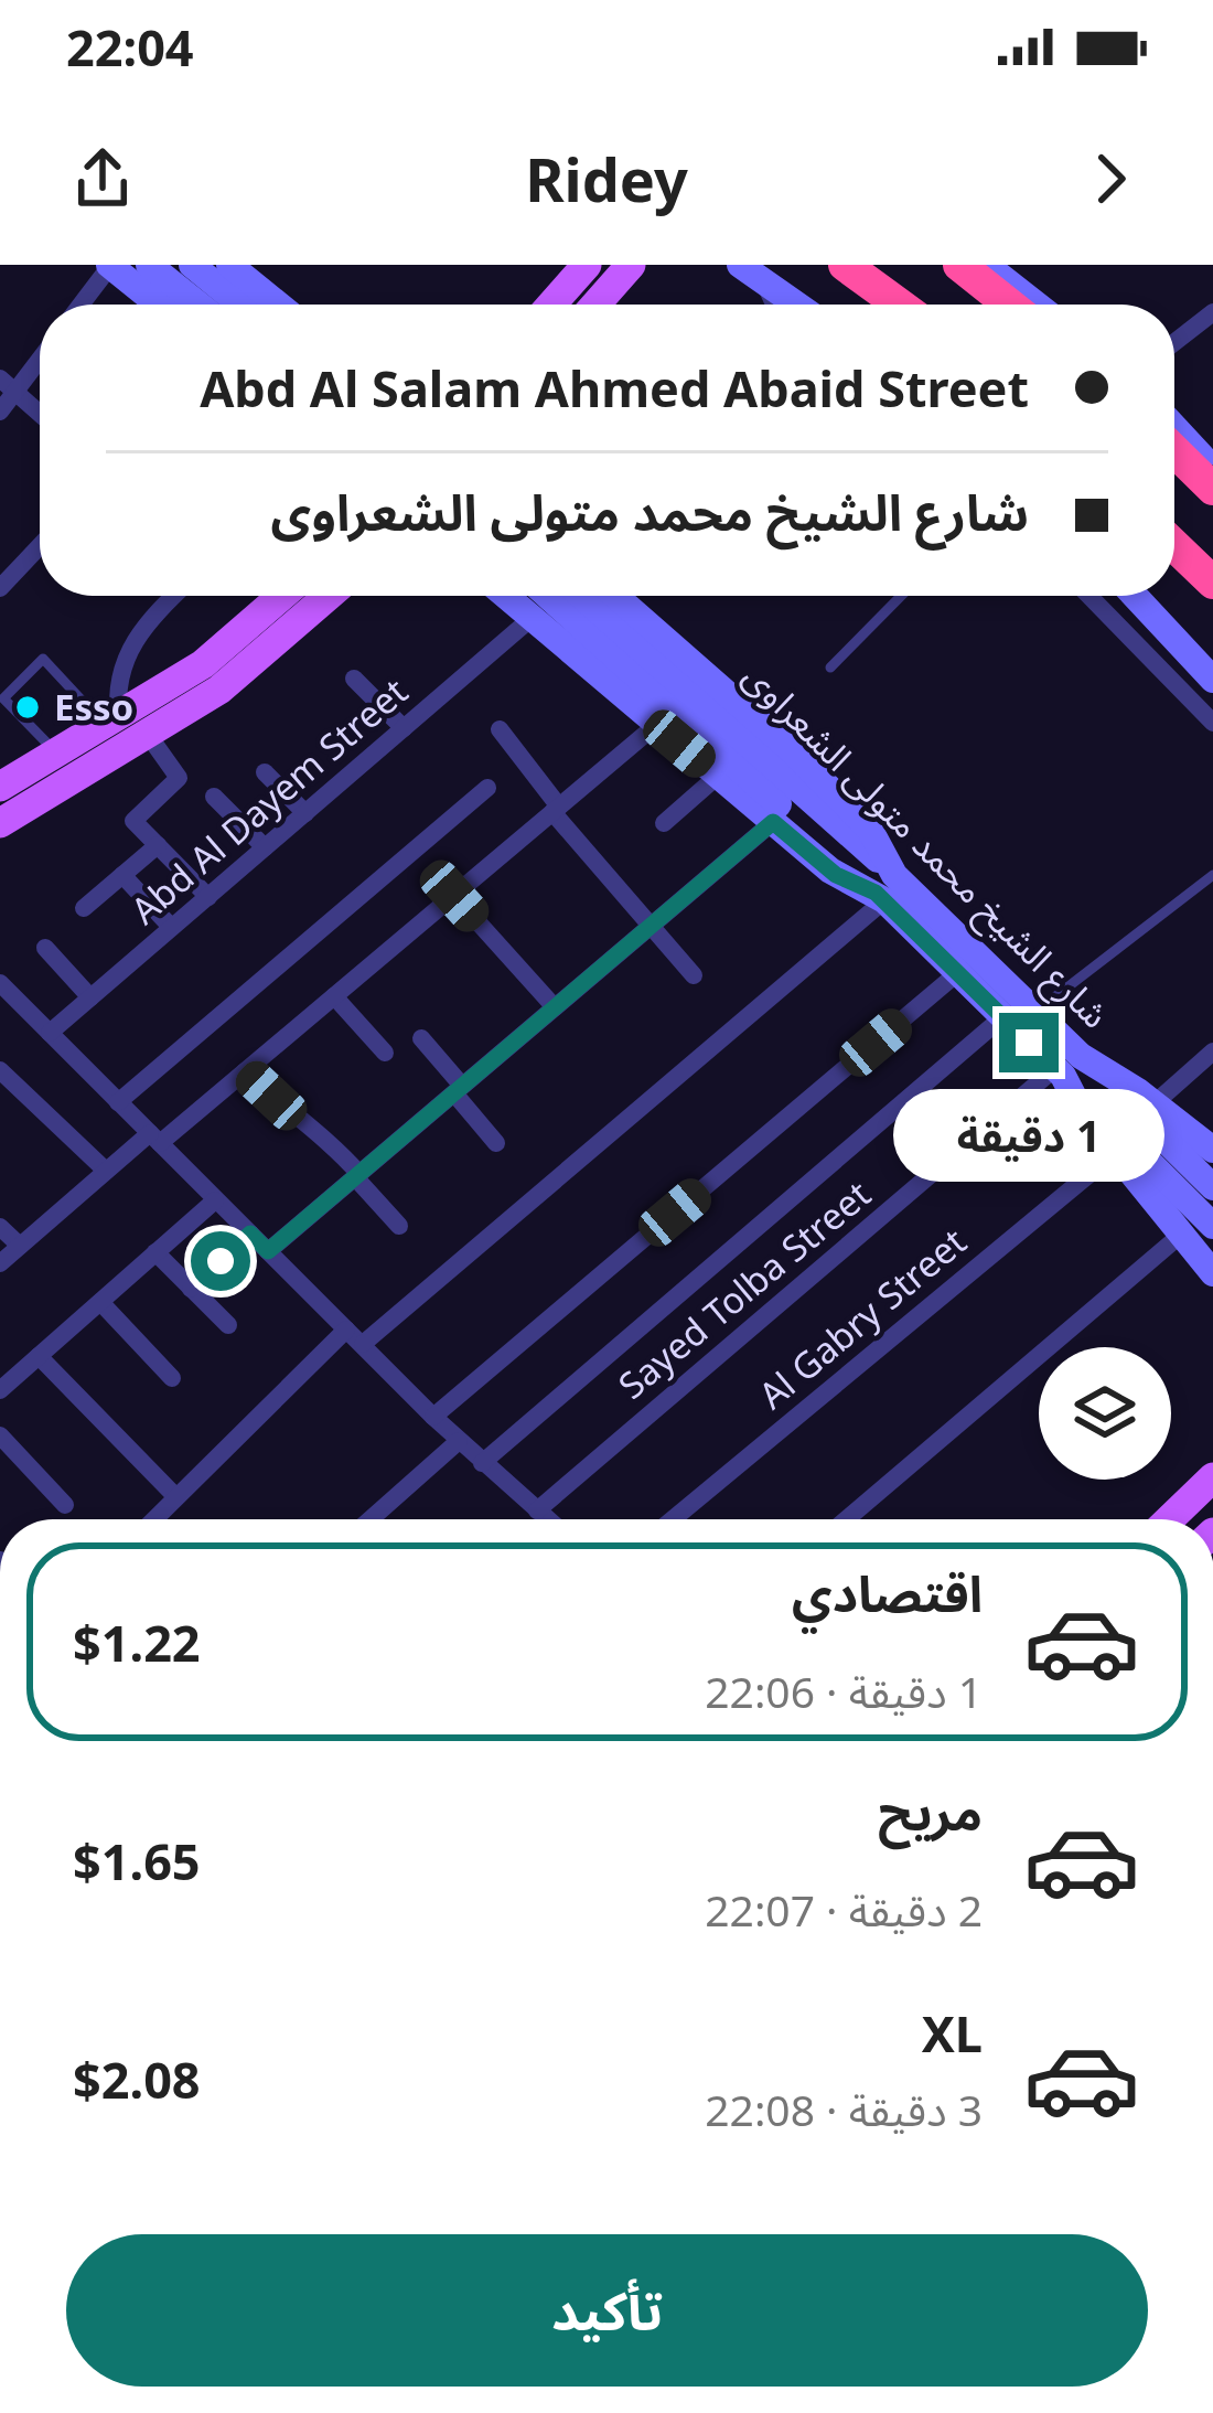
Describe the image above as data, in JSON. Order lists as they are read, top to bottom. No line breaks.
{"streets":{"main road":["شارع الشيخ محمد متولى الشعراوى"],"street":["Abd Al Dayem Street","Sayed Tolba Street","Al Gabry Street"]},"crossings":[["Abd Al Dayem Street","شارع الشيخ محمد متولى الشعراوى"],["شارع الشيخ محمد متولى الشعراوى","Sayed Tolba Street"],["شارع الشيخ محمد متولى الشعراوى","Al Gabry Street"]],"places":["Esso"],"page":{"status":"22:04","header":"Ridey","banner":["Abd Al Salam Ahmed Abaid Street","شارع الشيخ محمد متولى الشعراوى"],"bubble":"1 دقيقة","list":[{"name":"اقتصادي","note":"1 دقيقة · 22:06","value":"$1.22"},{"name":"مريح","note":"2 دقيقة · 22:07","value":"$1.65"},{"name":"XL","note":"3 دقيقة · 22:08","value":"$2.08"}],"buttons":"تأكيد"}}
